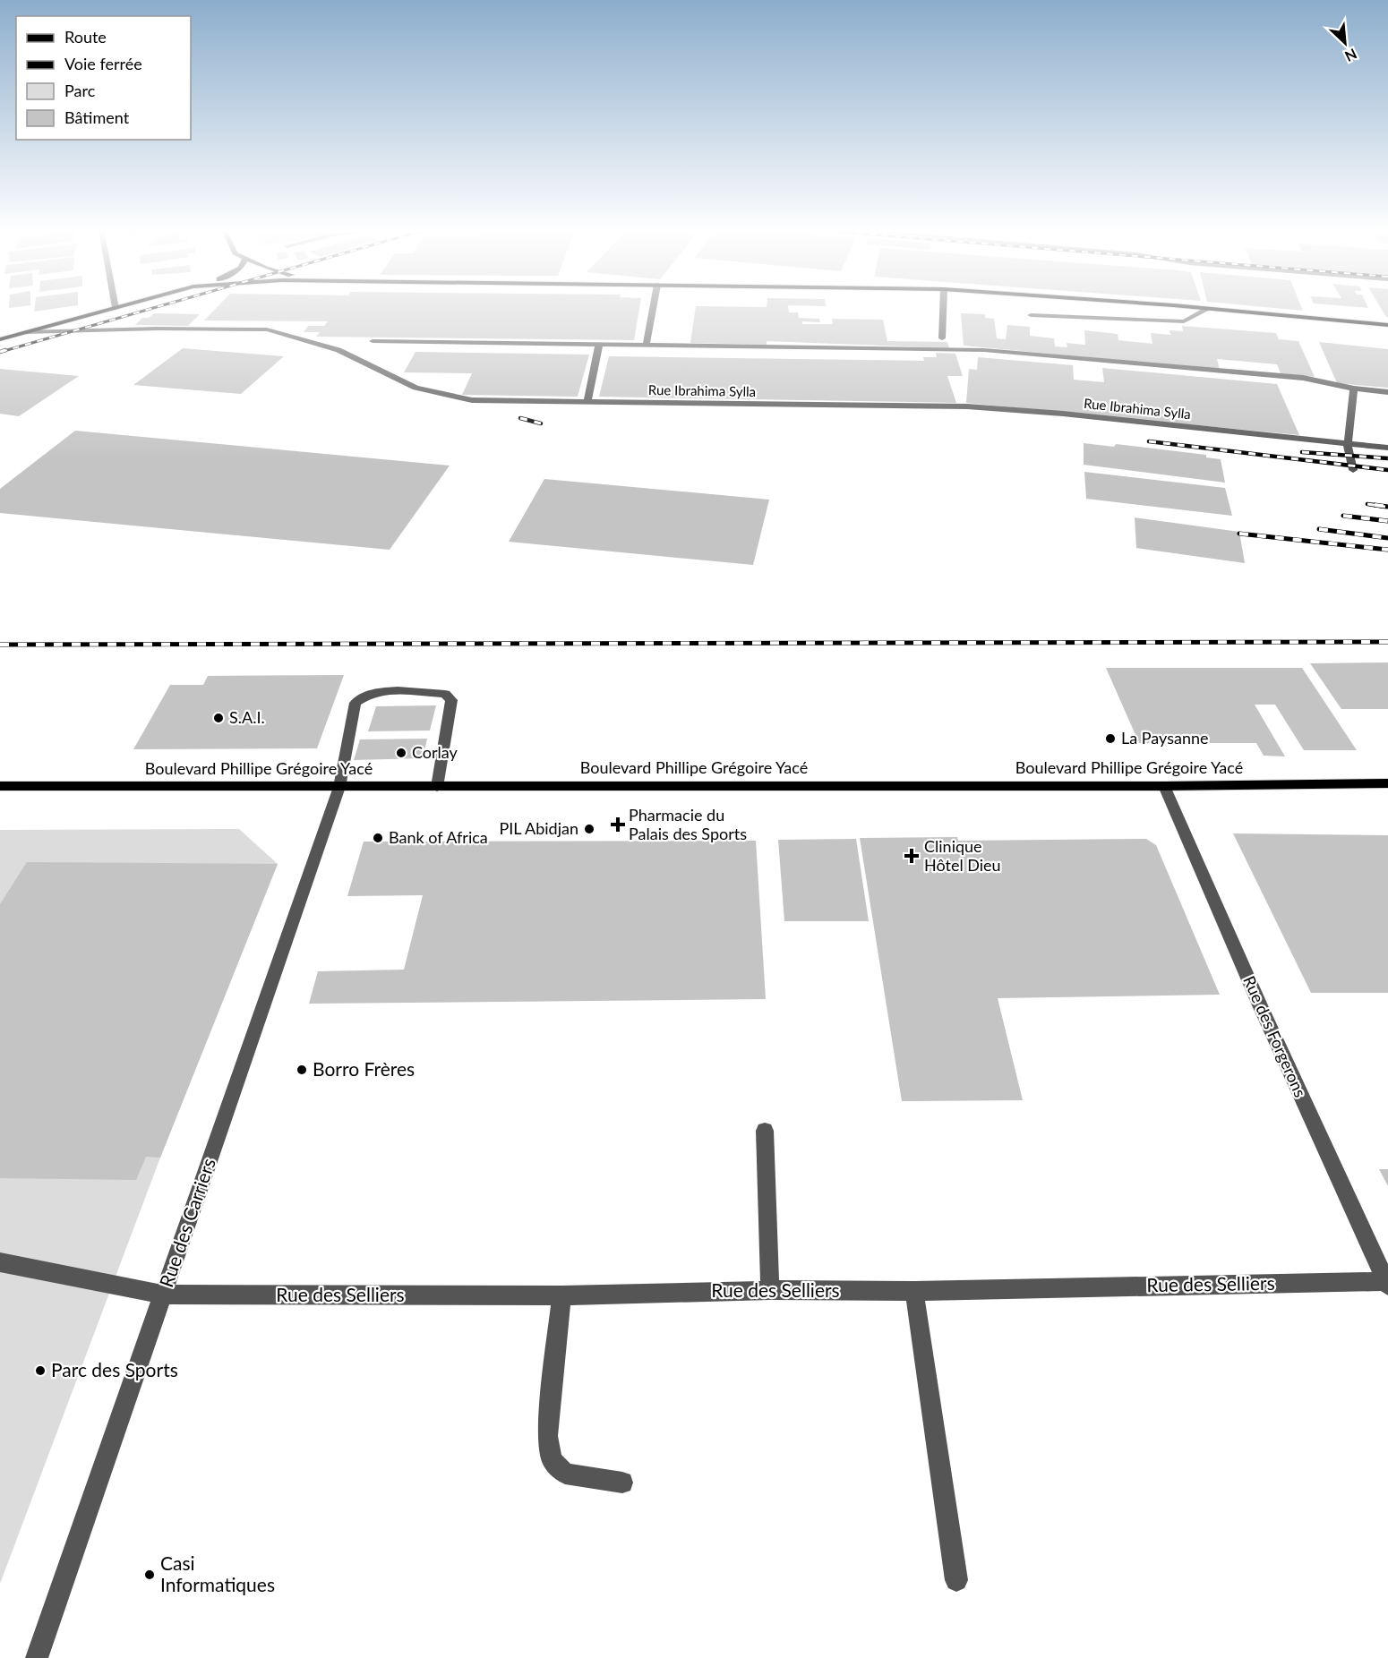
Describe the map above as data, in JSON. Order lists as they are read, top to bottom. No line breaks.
{"streets":{"main road":["Boulevard Phillipe Grégoire Yacé"],"street":["Rue Ibrahima Sylla","Rue des Forgerons","Rue des Carriers","Rue des Selliers"]},"crossings":[["Boulevard Phillipe Grégoire Yacé","Rue des Forgerons"],["Boulevard Phillipe Grégoire Yacé","Rue des Carriers"],["Rue des Forgerons","Rue des Selliers"],["Rue des Carriers","Rue des Selliers"]],"places":{"other":["S.A.I.","La Paysanne","Corlay","PIL Abidjan","Bank of Africa","Borro Frères","Parc des Sports","Casi Informatiques"],"health":["Pharmacie du Palais des Sports","Clinique Hôtel Dieu"]},"legend":["Route","Voie ferrée","Parc","Bâtiment"],"north":"bottom right"}
